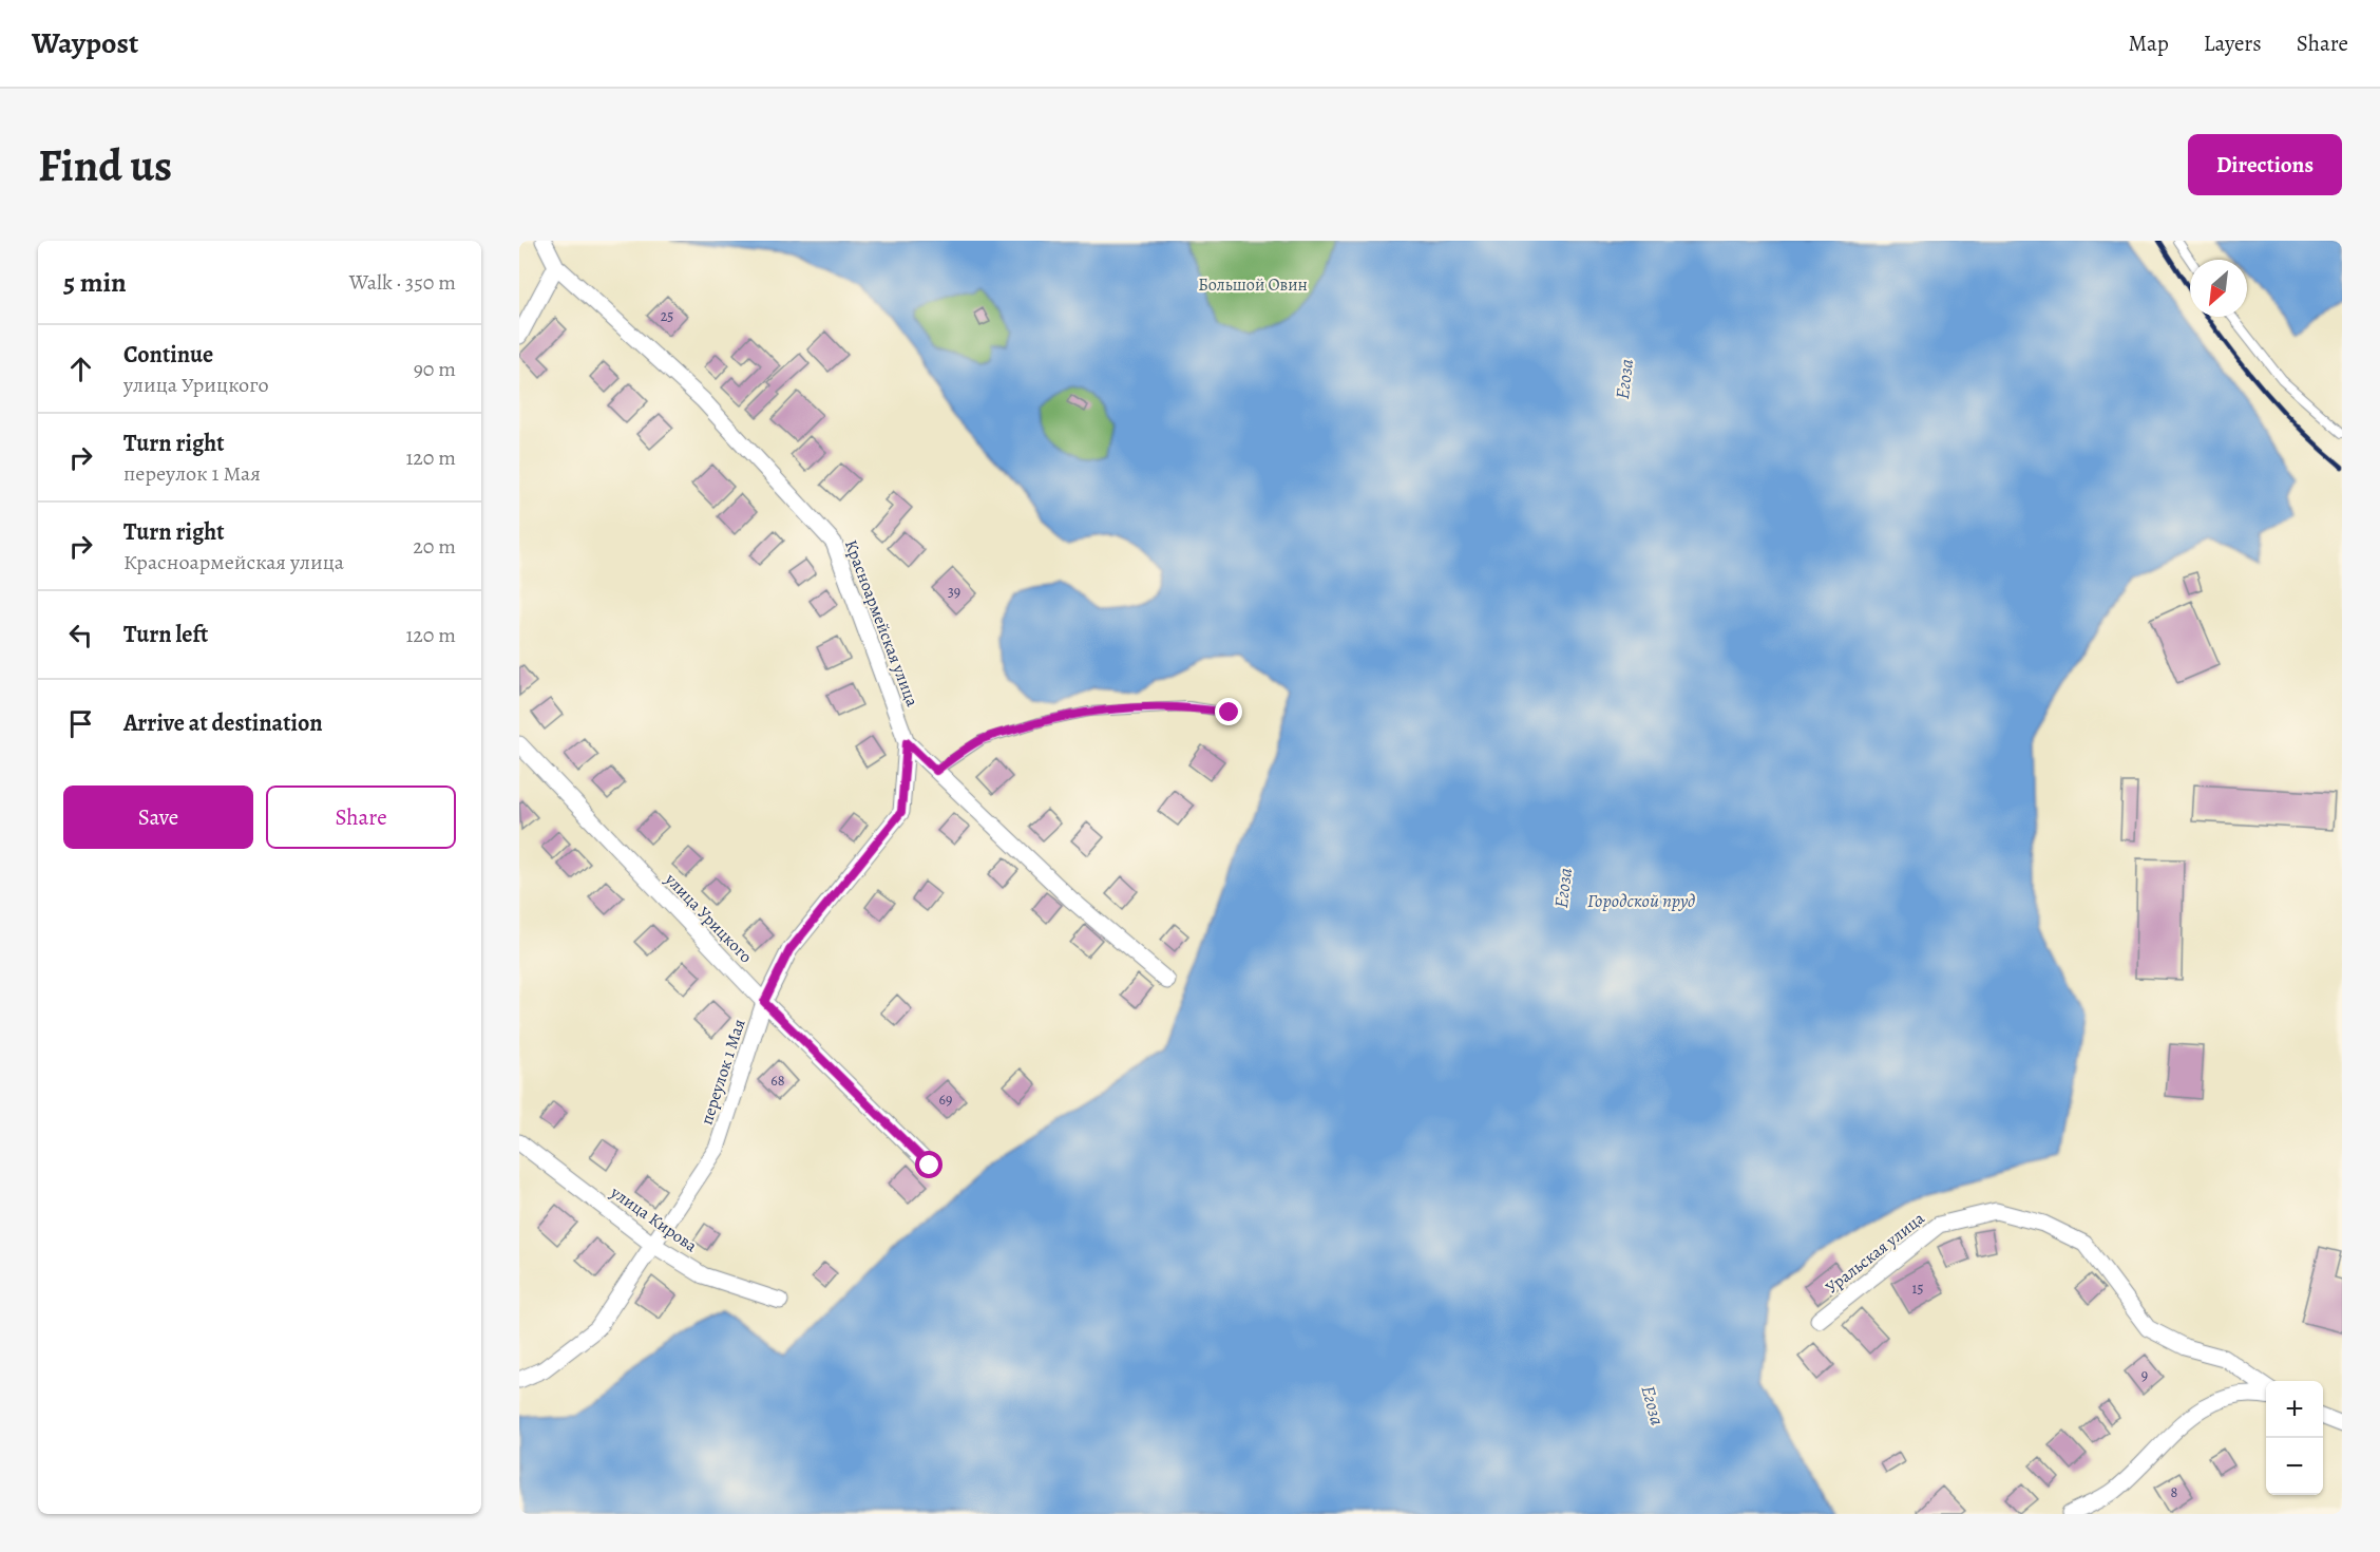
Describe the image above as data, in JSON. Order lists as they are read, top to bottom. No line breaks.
{"streets":{"street":["Красноармейская улица","улица Урицкого","переулок 1 Мая","улица Кирова","Уральская улица"]},"crossings":[["Красноармейская улица","переулок 1 Мая"],["улица Урицкого","переулок 1 Мая"],["переулок 1 Мая","улица Кирова"]],"water":["Егоза","Городской пруд"],"parks":["Большой Овин"],"house_numbers":["25","39","68","69","15","9","8"],"north":"bottom left","page":{"header":"Waypost","nav":["Map","Layers","Share"],"buttons":["Directions",["Save","Share"]],"title":"Find us","heading":["5 min","Walk · 350 m"],"list":[["Continue","улица Урицкого","90 m"],["Turn right","переулок 1 Мая","120 m"],["Turn right","Красноармейская улица","20 m"],["Turn left","120 m"],"Arrive at destination"],"map_buttons":["+","−"]}}
